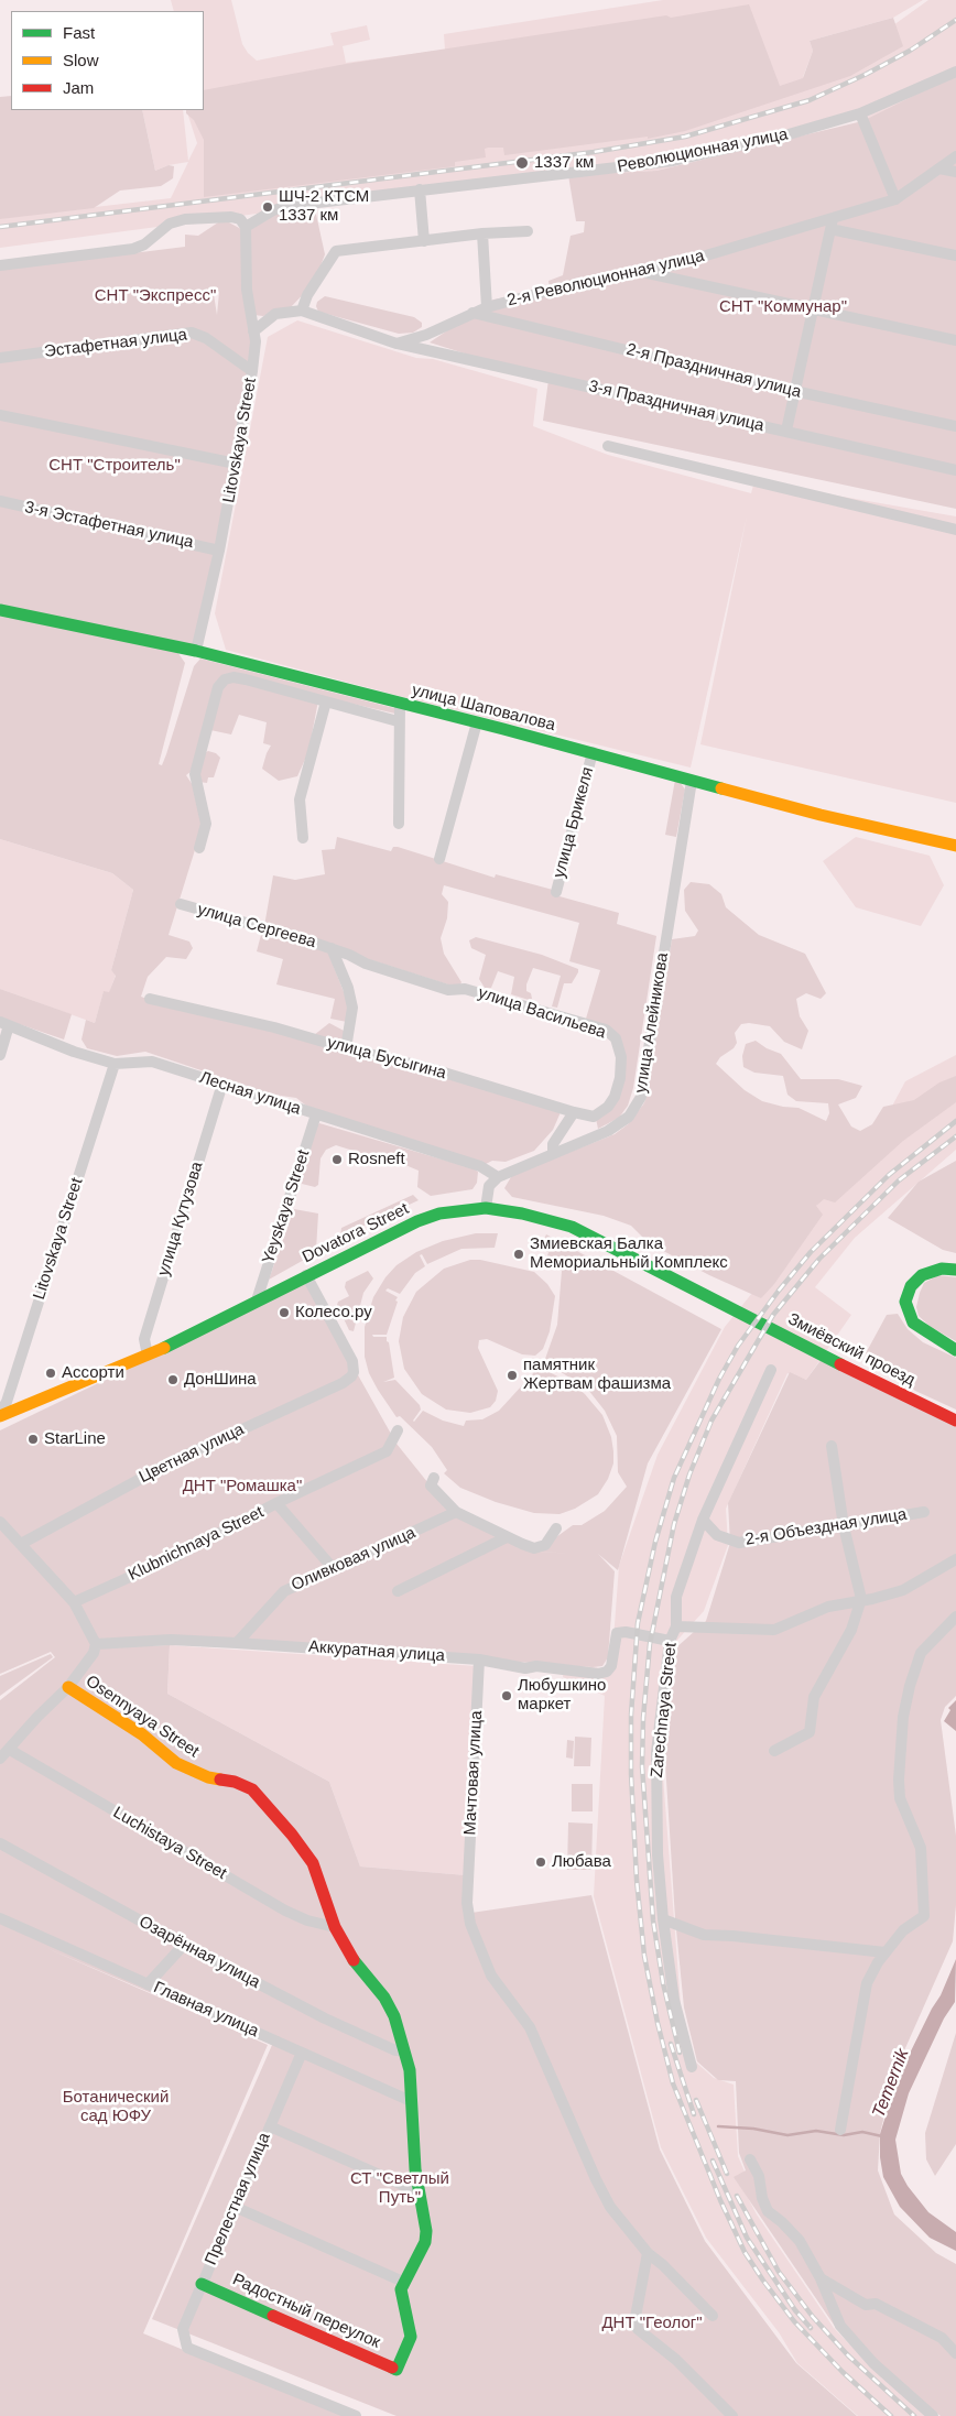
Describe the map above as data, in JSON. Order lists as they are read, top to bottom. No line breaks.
{"streets":{"street":["Революционная улица","2-я Революционная улица","Эстафетная улица","2-я Праздничная улица","3-я Праздничная улица","Litovskaya Street","3-я Эстафетная улица","улица Шаповалова","улица Брикеля","улица Сергеева","улица Васильева","улица Алейникова","улица Бусыгина","Лесная улица","Yeyskaya Street","улица Кутузова","Dovatora Street","Змиёвский проезд","Цветная улица","2-я Объездная улица","Klubnichnaya Street","Оливковая улица","Аккуратная улица","Zarechnaya Street","Osennyaya Street","Мачтовая улица","Luchistaya Street","Озарённая улица","Главная улица","Прелестная улица","Радостный переулок"]},"crossings":[["Революционная улица","Litovskaya Street"],["2-я Революционная улица","2-я Праздничная улица"],["2-я Революционная улица","3-я Праздничная улица"],["Эстафетная улица","Litovskaya Street"],["Litovskaya Street","3-я Эстафетная улица"],["Litovskaya Street","улица Шаповалова"],["Litovskaya Street","Лесная улица"],["Litovskaya Street","Dovatora Street"],["улица Шаповалова","улица Брикеля"],["улица Шаповалова","улица Алейникова"],["улица Сергеева","улица Васильева"],["улица Васильева","улица Бусыгина"],["улица Алейникова","Лесная улица"],["Лесная улица","Yeyskaya Street"],["Лесная улица","улица Кутузова"],["Yeyskaya Street","Dovatora Street"],["улица Кутузова","Dovatora Street"],["Dovatora Street","Змиёвский проезд"],["Dovatora Street","Цветная улица"],["2-я Объездная улица","Zarechnaya Street"],["Оливковая улица","Аккуратная улица"],["Аккуратная улица","Zarechnaya Street"],["Аккуратная улица","Мачтовая улица"],["Osennyaya Street","Luchistaya Street"],["Osennyaya Street","Озарённая улица"],["Osennyaya Street","Главная улица"],["Osennyaya Street","Радостный переулок"],["Главная улица","Прелестная улица"],["Прелестная улица","Радостный переулок"]],"water":["Temernik"],"parks":["СНТ \"Экспресс\"","СНТ \"Коммунар\"","СНТ \"Строитель\"","ДНТ \"Ромашка\"","Ботанический сад ЮФУ","СТ \"Светлый Путь\"","ДНТ \"Геолог\""],"places":["1337 км","ШЧ-2 КТСМ 1337 км","Rosneft","Змиевская Балка Мемориальный Комплекс","Колесо.ру","Ассорти","памятник Жертвам фашизма","ДонШина","StarLine","Любушкино маркет","Любава"],"legend":["Fast","Slow","Jam"]}
